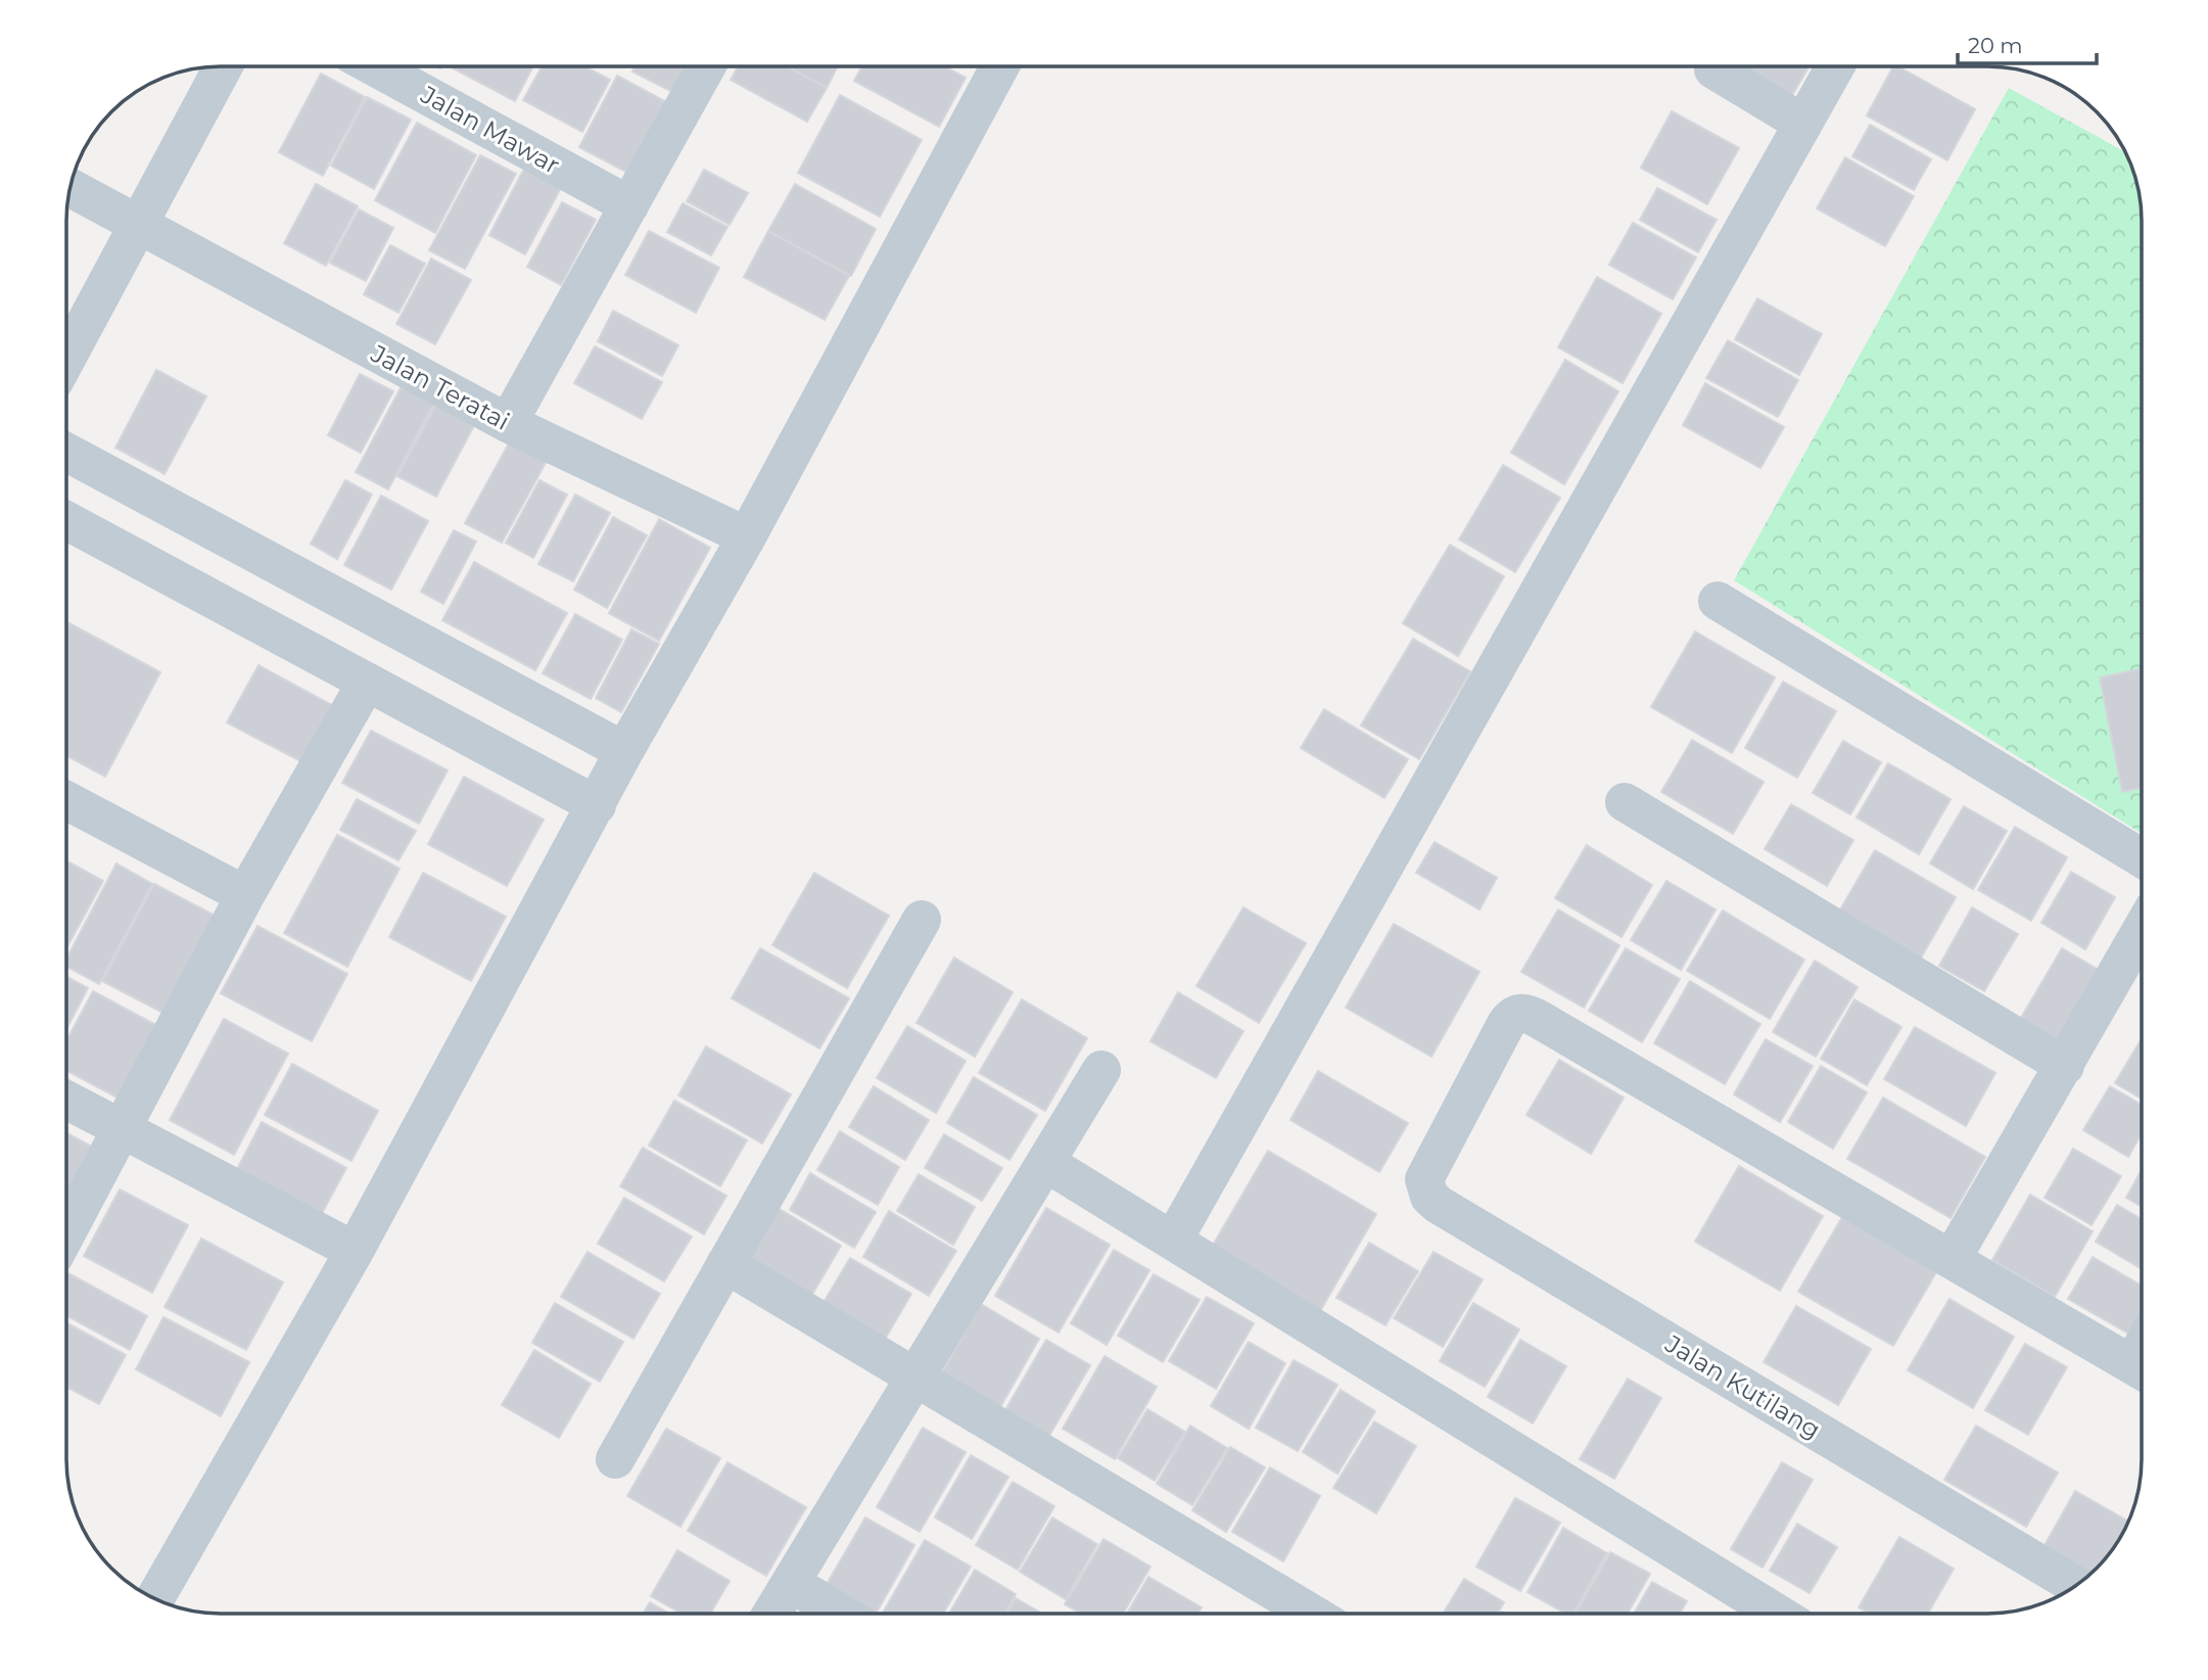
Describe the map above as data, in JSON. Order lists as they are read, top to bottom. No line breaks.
{"streets":{"street":["Jalan Mawar","Jalan Teratai","Jalan Kutilang"]},"scale_bar":"20 m"}
